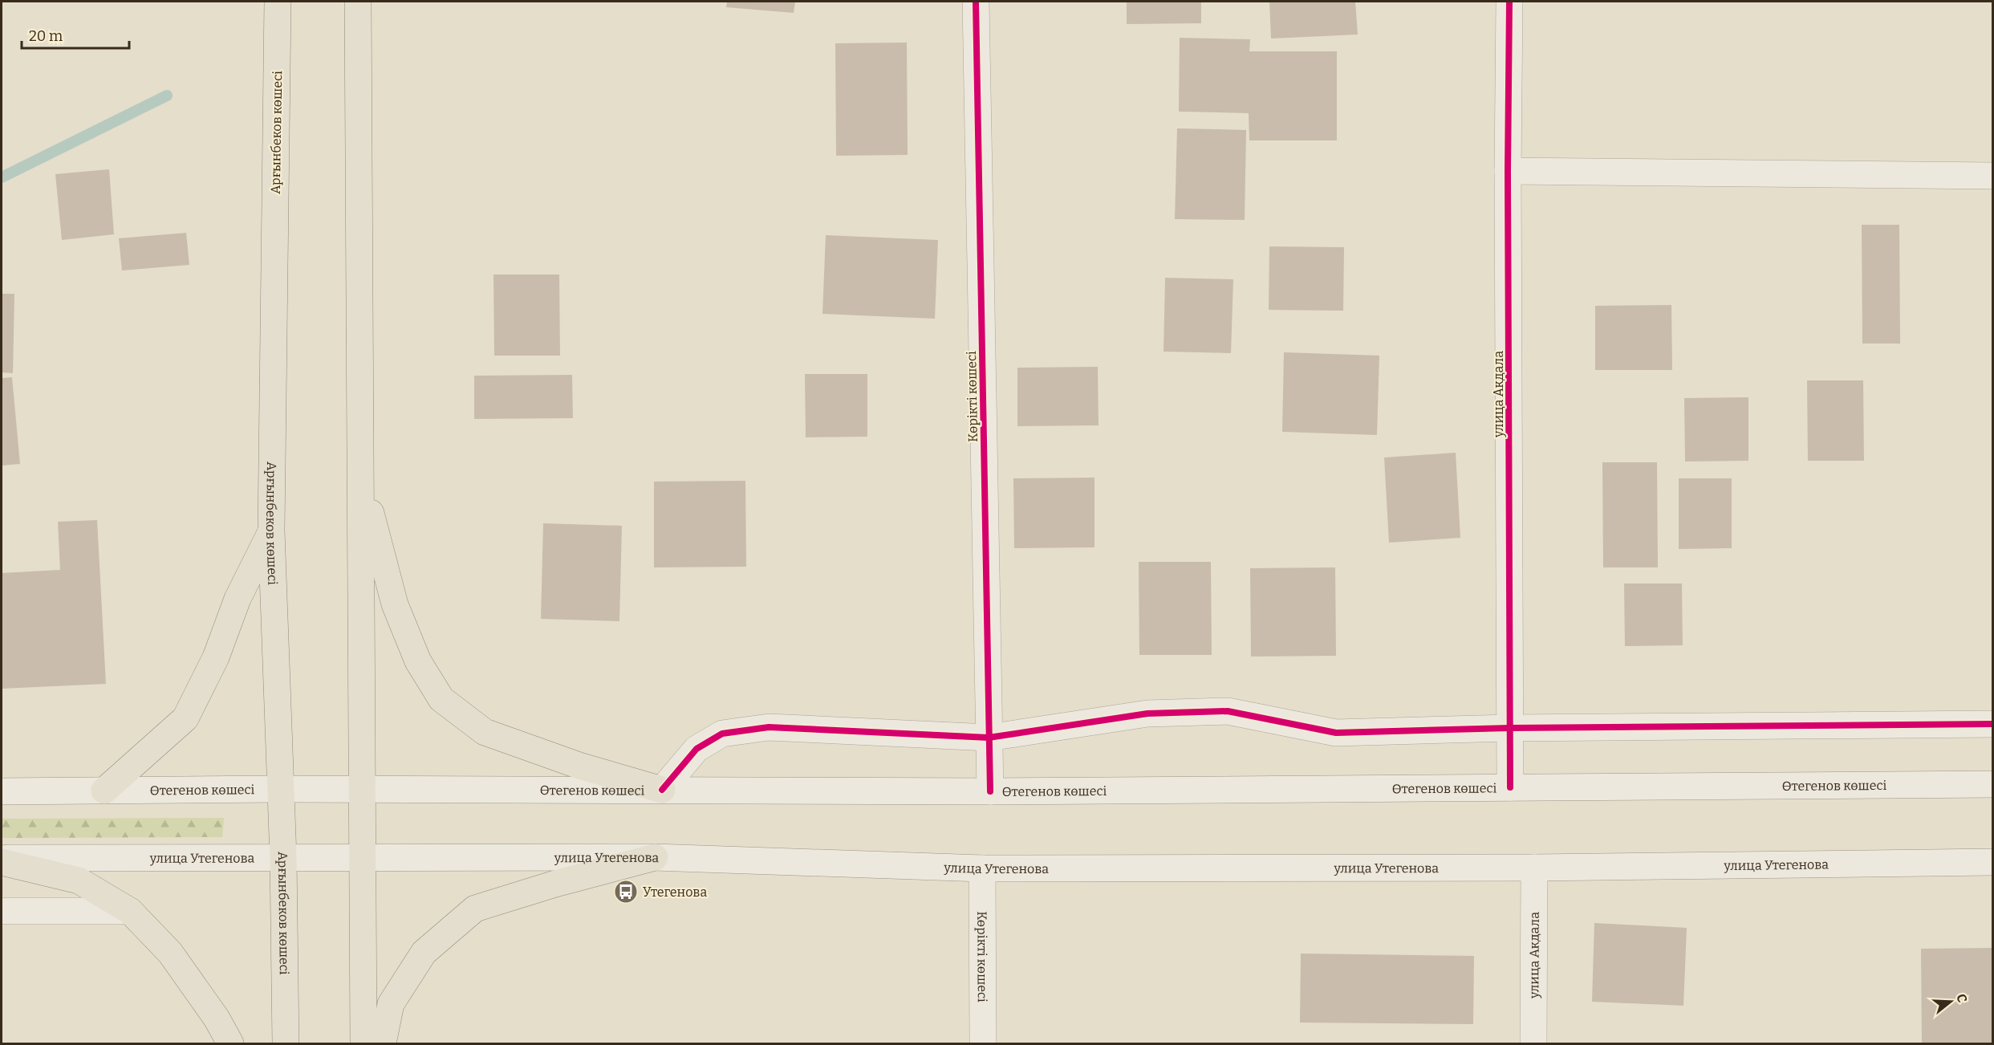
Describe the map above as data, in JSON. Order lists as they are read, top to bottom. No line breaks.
{"streets":{"main road":["Арғынбеков көшесі","улица Акдала","Көрікті көшесі","Өтегенов көшесі","улица Утегенова"]},"crossings":[["Арғынбеков көшесі","Өтегенов көшесі"],["Арғынбеков көшесі","улица Утегенова"],["улица Акдала","Өтегенов көшесі"],["улица Акдала","улица Утегенова"],["Көрікті көшесі","Өтегенов көшесі"],["Көрікті көшесі","улица Утегенова"]],"places":{"bus stop":["Утегенова"]},"scale_bar":"20 m","north":"right"}
